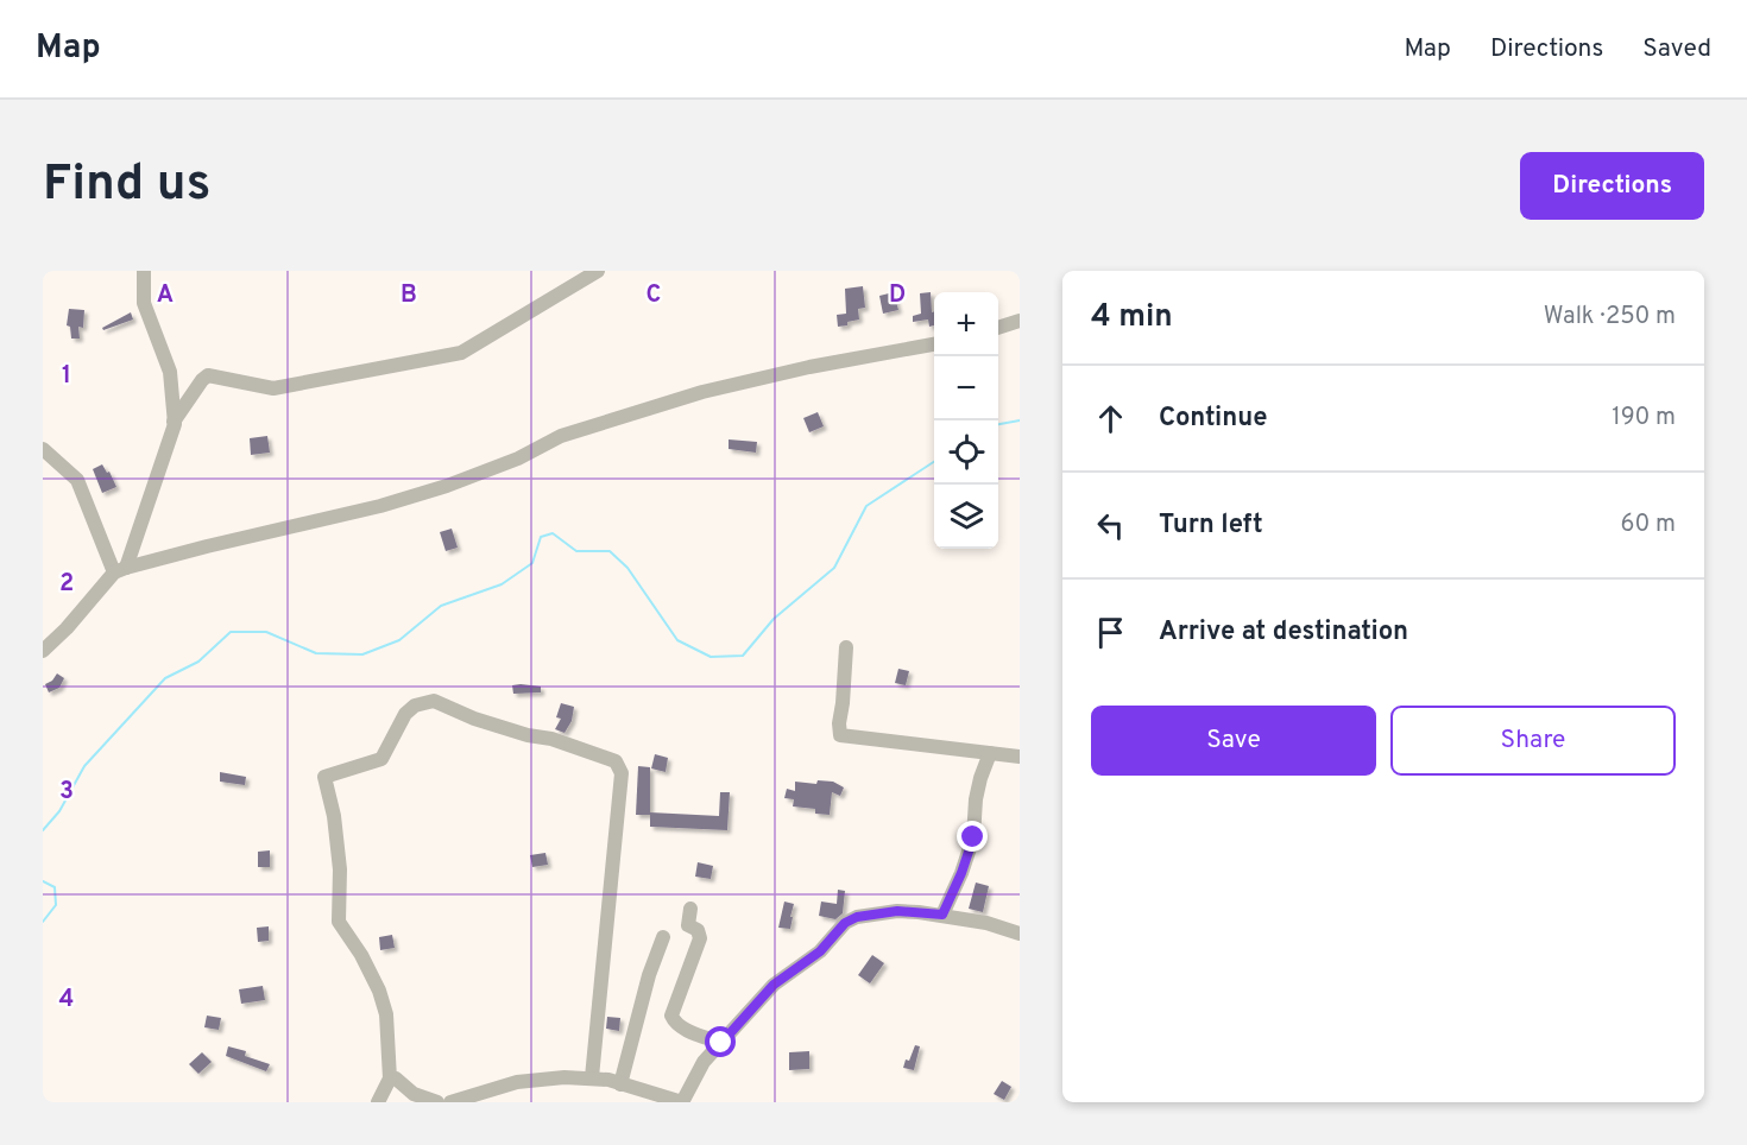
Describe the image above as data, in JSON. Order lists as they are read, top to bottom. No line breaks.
{"page":{"header":"Map","nav":["Map","Directions","Saved"],"buttons":["Directions",["Save","Share"]],"title":"Find us","heading":["4 min","Walk · 250 m"],"map_buttons":["+","−"],"list":[["Continue","190 m"],["Turn left","60 m"],"Arrive at destination"]},"grid":{"columns":["A","B","C","D"],"rows":["1","2","3","4"]}}
